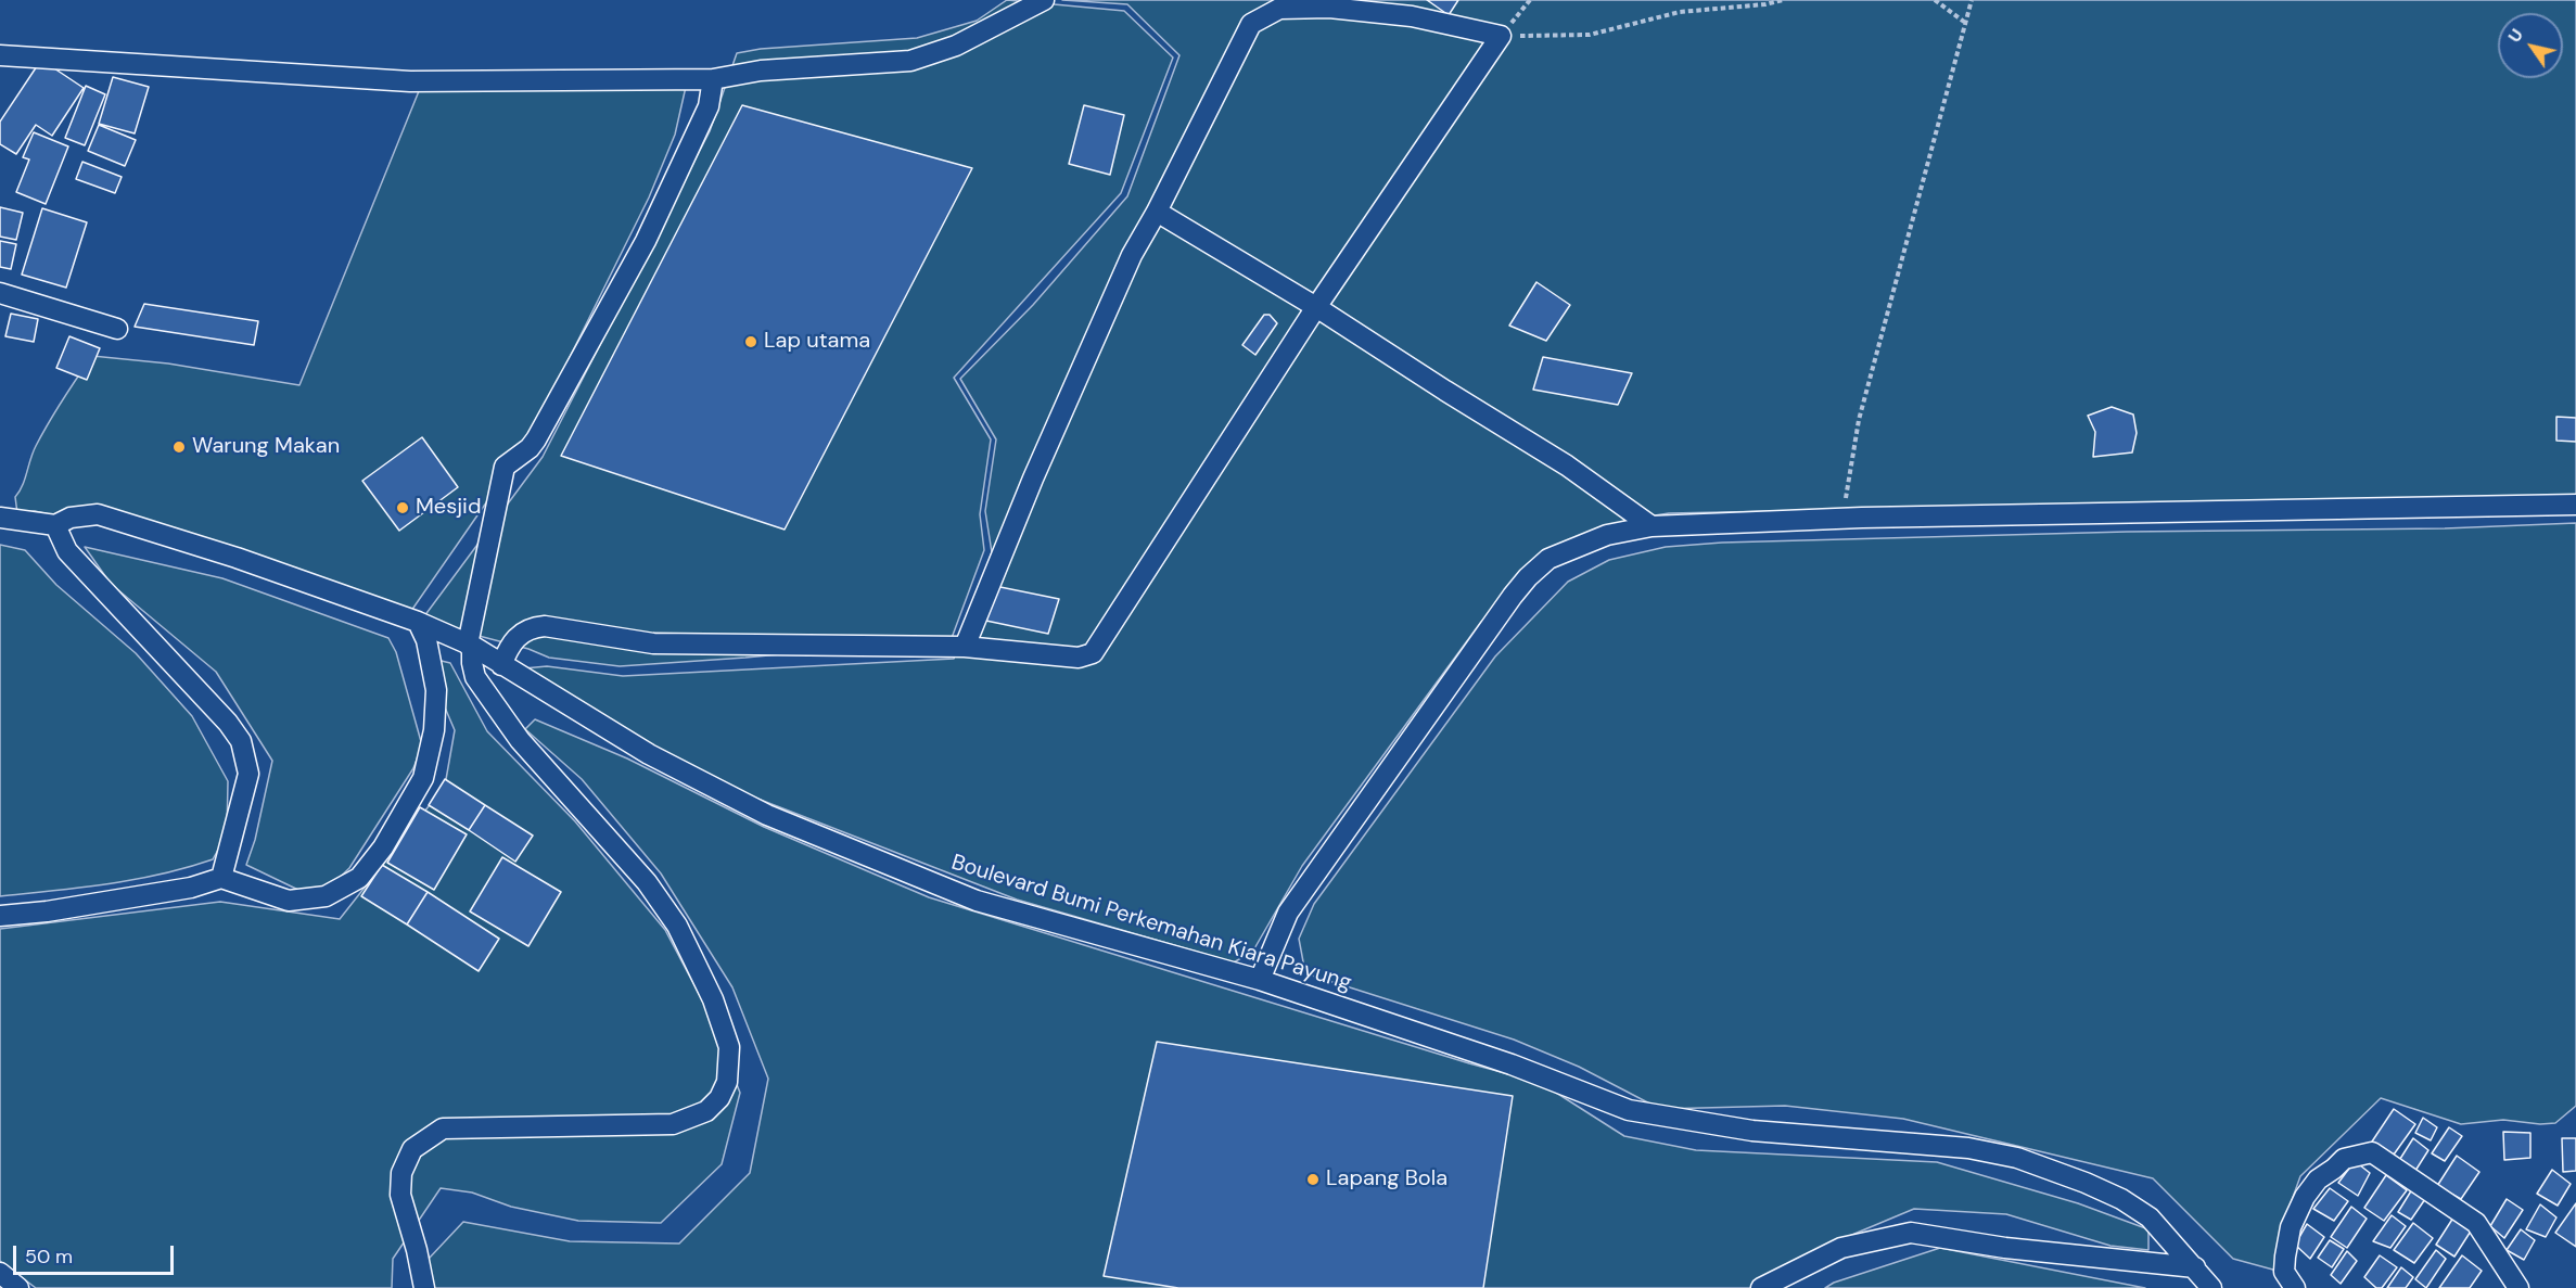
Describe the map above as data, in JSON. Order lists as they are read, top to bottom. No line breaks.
{"streets":{"street":["Boulevard Bumi Perkemahan Kiara Payung"]},"places":["Lap utama","Warung Makan","Mesjid","Lapang Bola"],"scale_bar":"50 m","north":"top left"}
